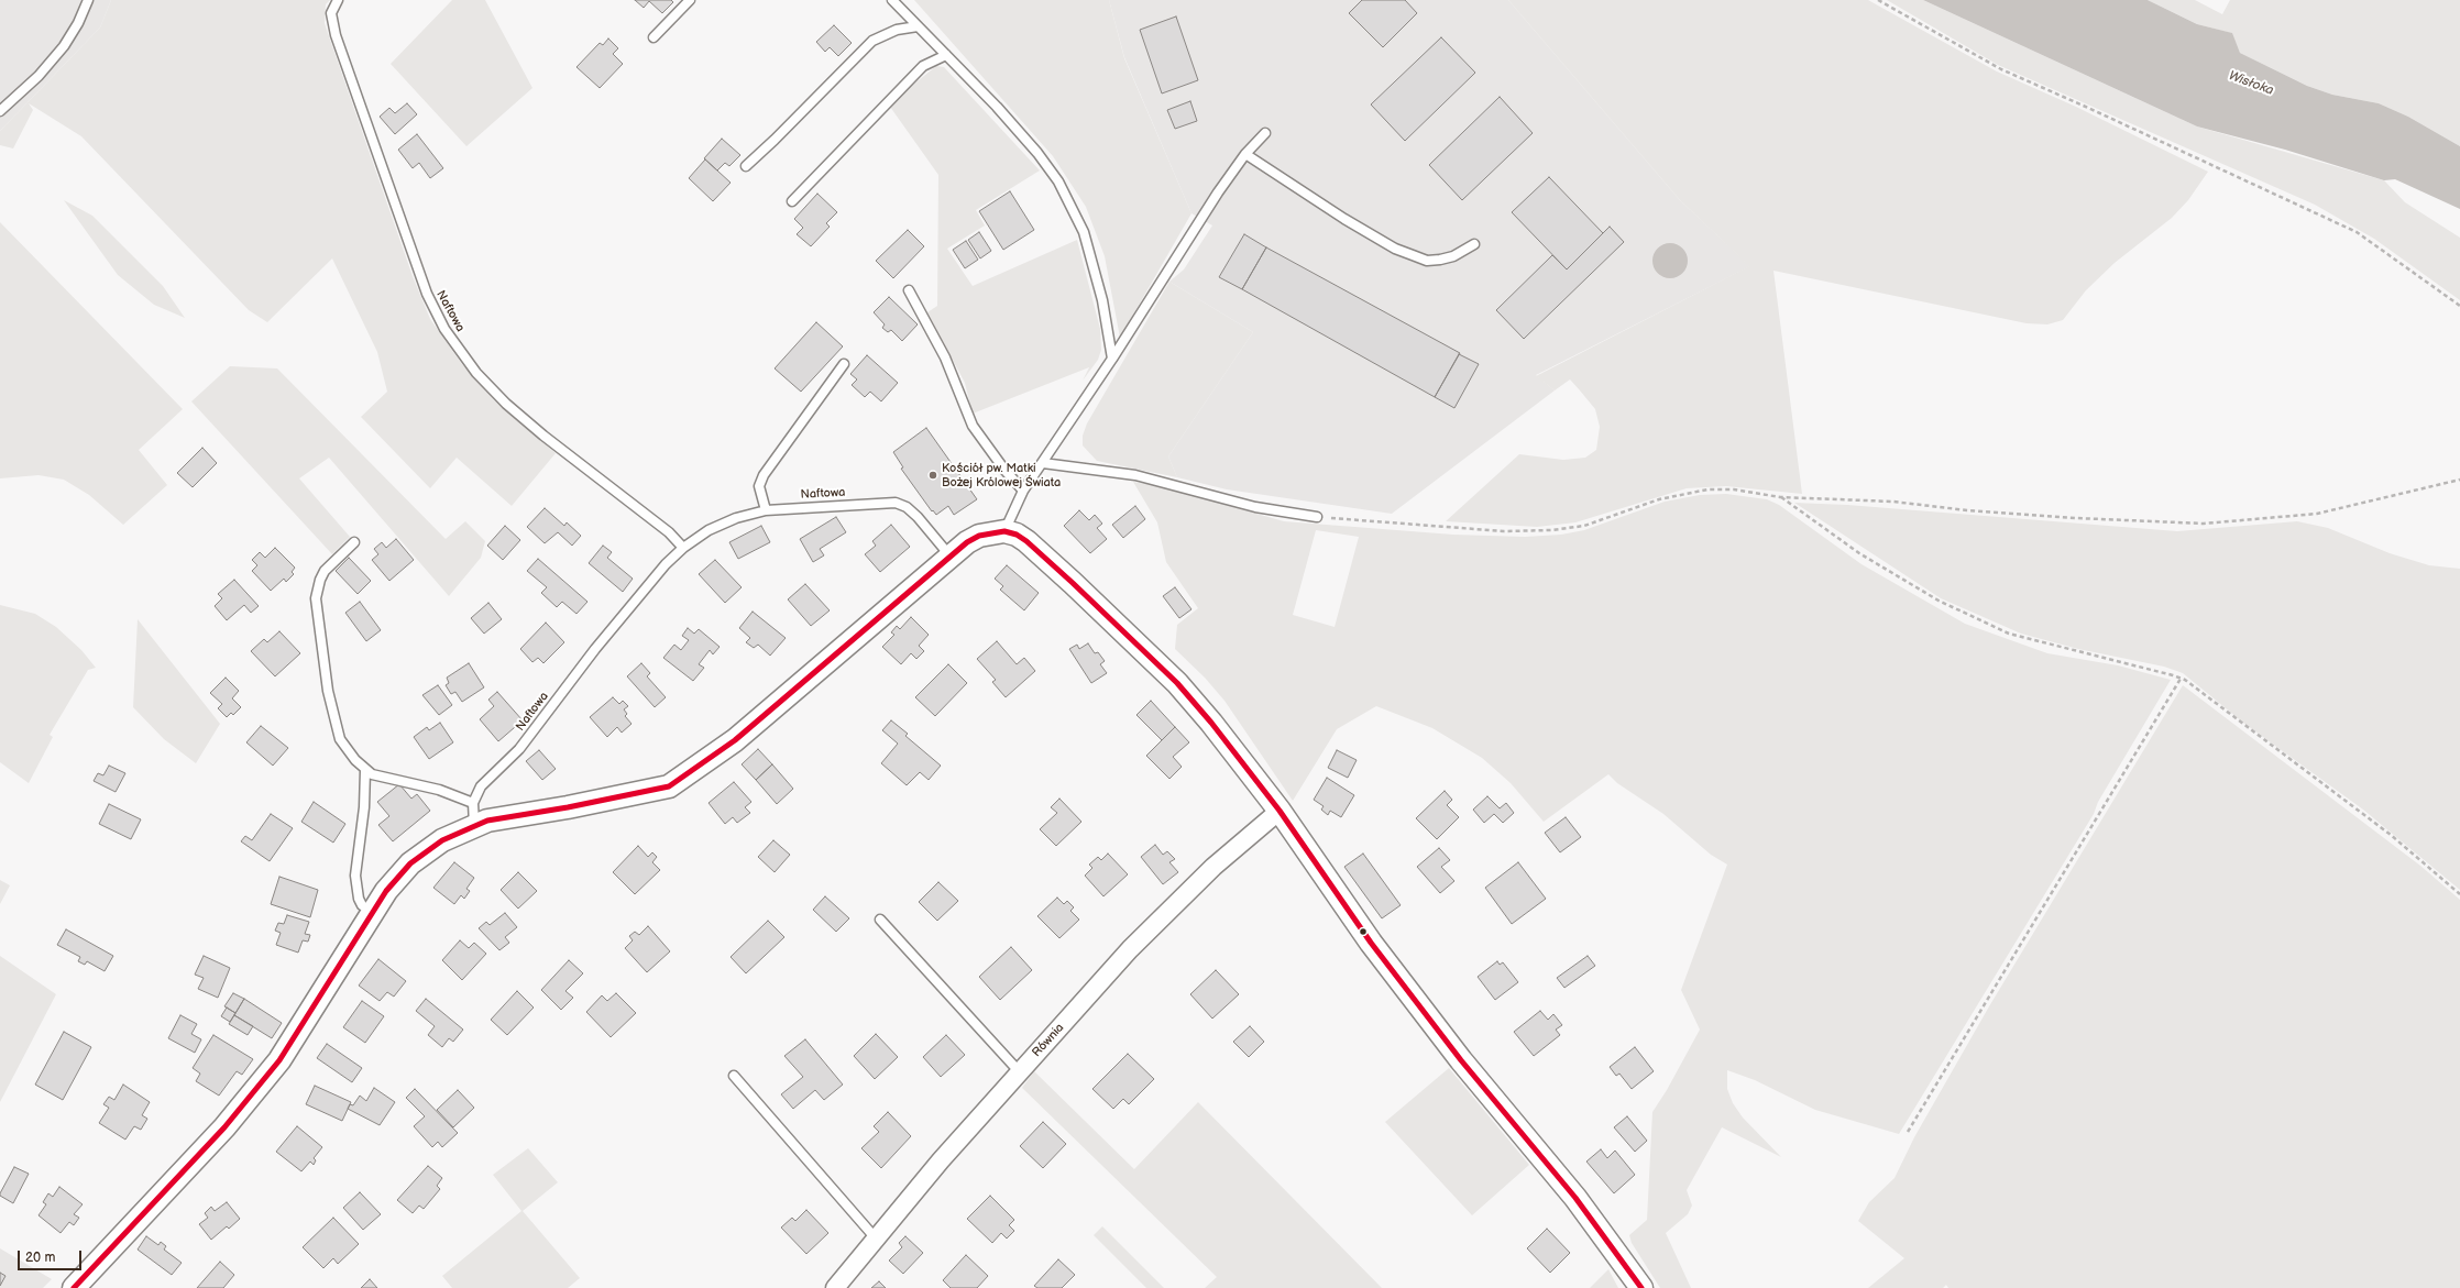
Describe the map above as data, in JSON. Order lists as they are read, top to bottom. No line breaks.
{"streets":{"street":["Równia"],"lane":["Naftowa"]},"water":["Wisłoka"],"places":["Kościół pw. Matki Bożej Królowej Świata"],"scale_bar":"20 m"}
